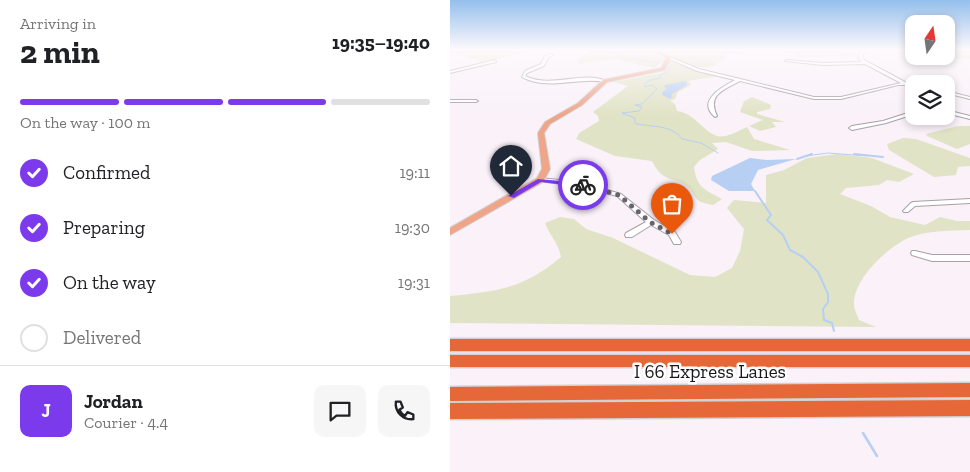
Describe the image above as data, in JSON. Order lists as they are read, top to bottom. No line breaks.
{"streets":{"highway":["I 66 Express Lanes"]},"north":"top","page":{"heading":["2 min","Arriving in","19:35–19:40"],"panel":["Jordan","Courier · 4.4"],"bar":"On the way · 100 m","list":[["Confirmed","19:11"],["Preparing","19:30"],["On the way","19:31"],"Delivered"],"round":"J"}}
